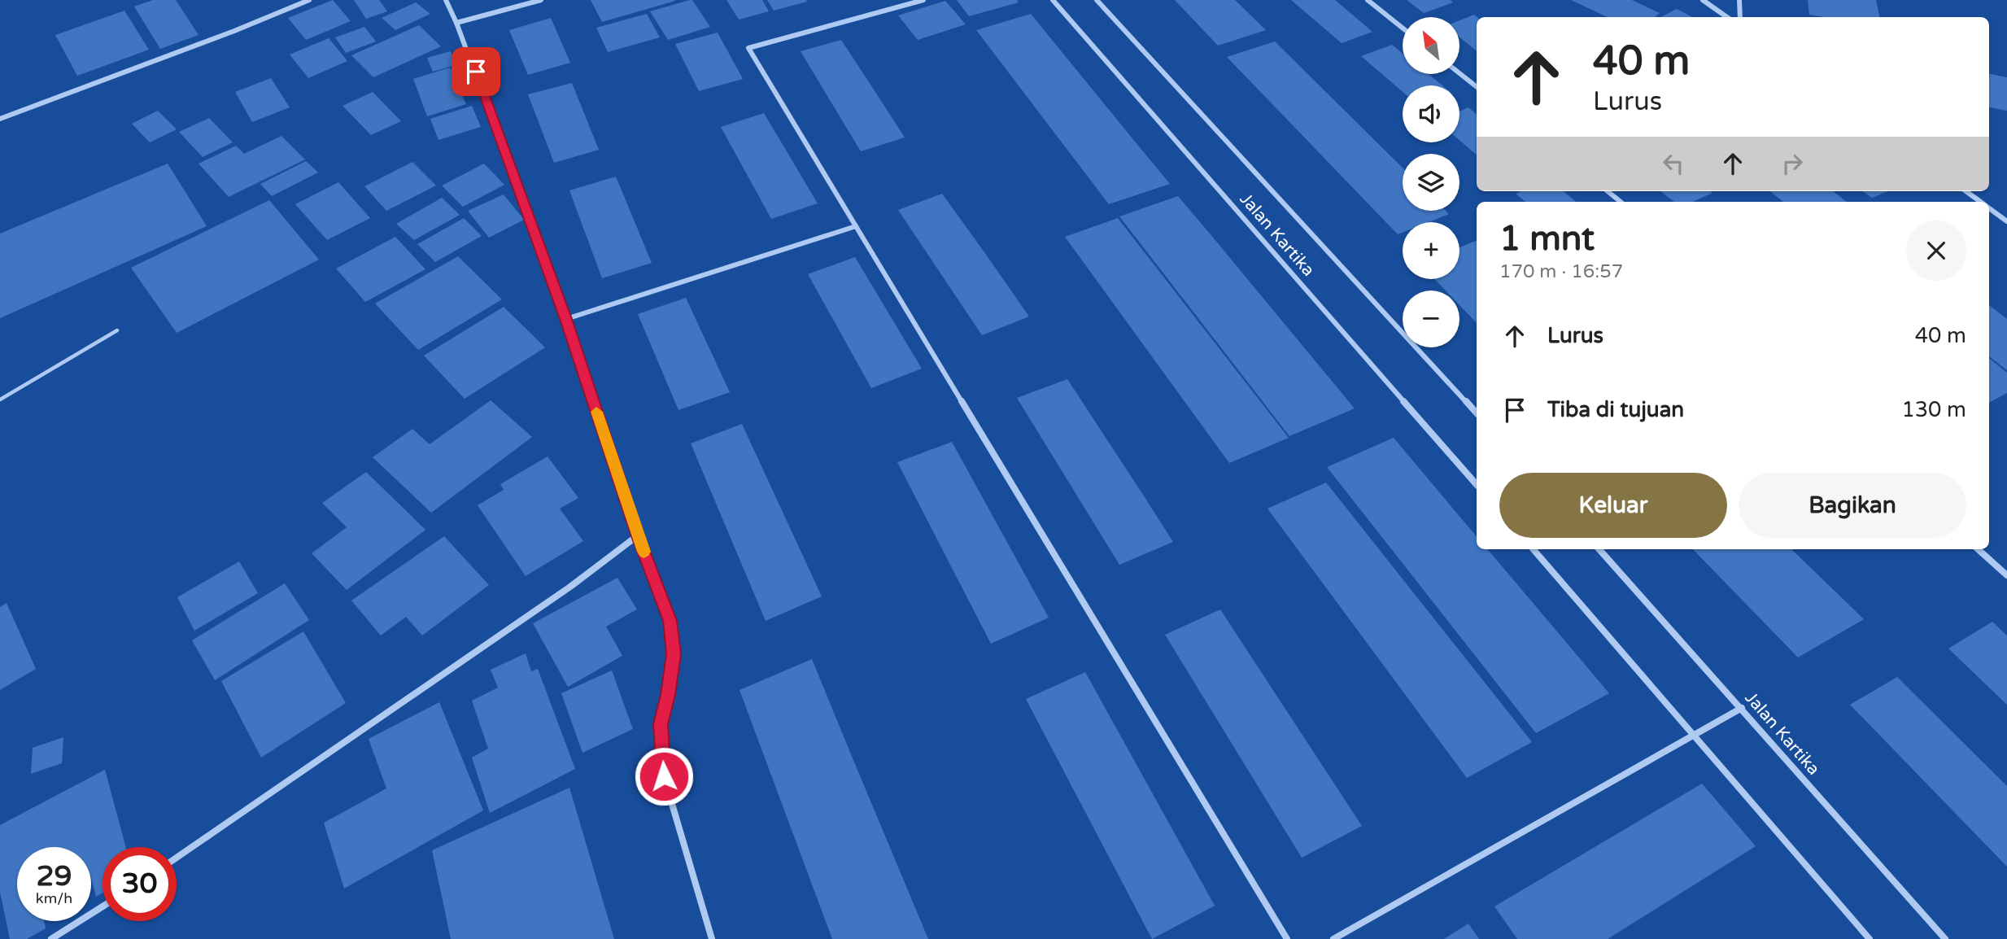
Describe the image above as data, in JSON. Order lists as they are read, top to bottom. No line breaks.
{"streets":{"street":["Jalan Kartika"]},"north":"top left","page":{"map_buttons":["+","−"],"turn":["40 m","Lurus"],"heading":["1 mnt","170 m · 16:57"],"list":[{"name":"Lurus","value":"40 m"},{"name":"Tiba di tujuan","value":"130 m"}],"buttons":["Keluar","Bagikan"],"speed":"29 km/h","limit":"30"}}
